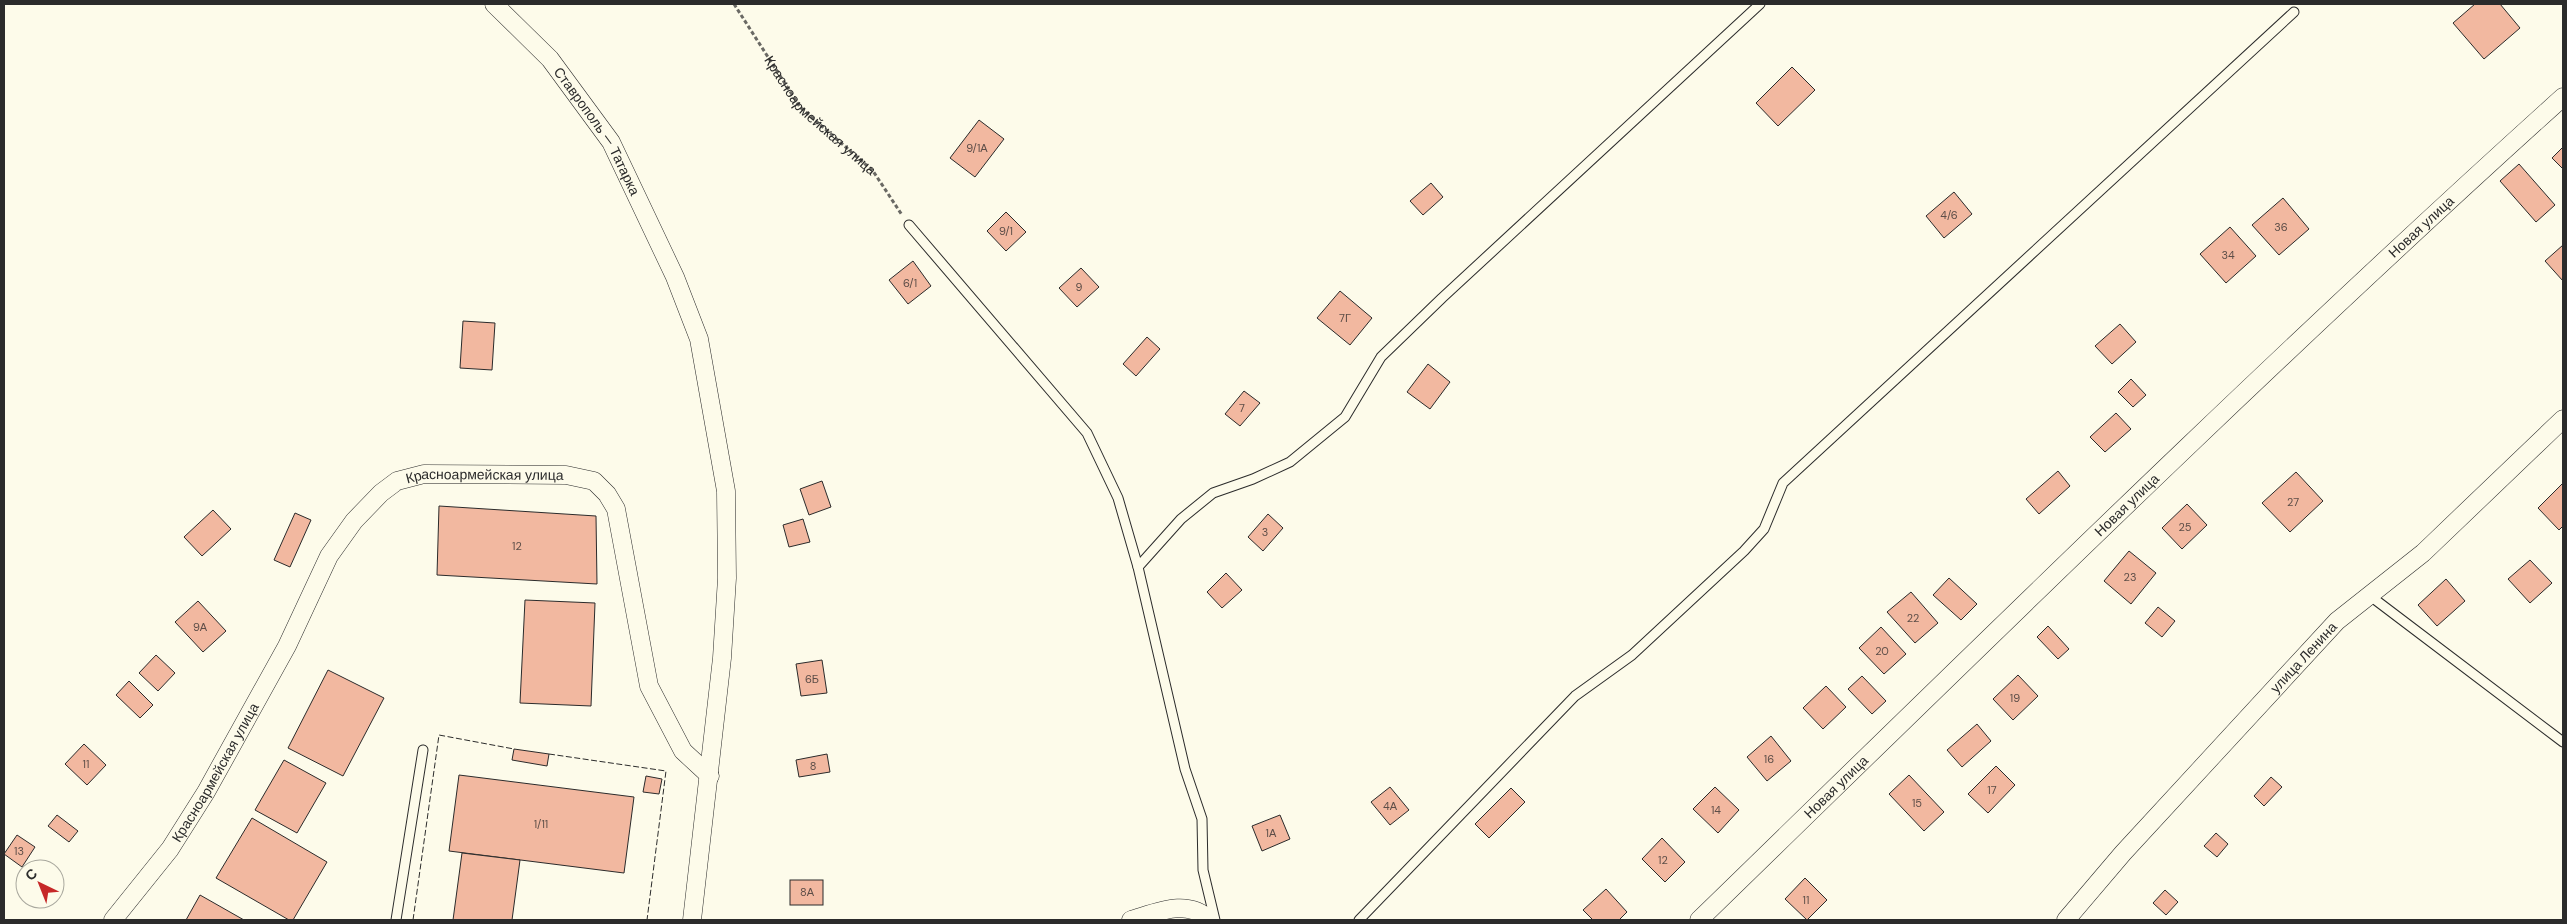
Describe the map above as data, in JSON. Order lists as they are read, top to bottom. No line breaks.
{"streets":{"street":["Красноармейская улица","Ставрополь — Татарка","Новая улица","улица Ленина"]},"crossings":[["Красноармейская улица","Ставрополь — Татарка"]],"house_numbers":["9/1А","4/6","36","9/1","34","6/1","9","7Г","7","27","25","3","12","23","22","9А","20","6Б","19","16","11","8","17","15","4А","14","1/11","1А","13","12","8А","11"],"north":"top left"}
